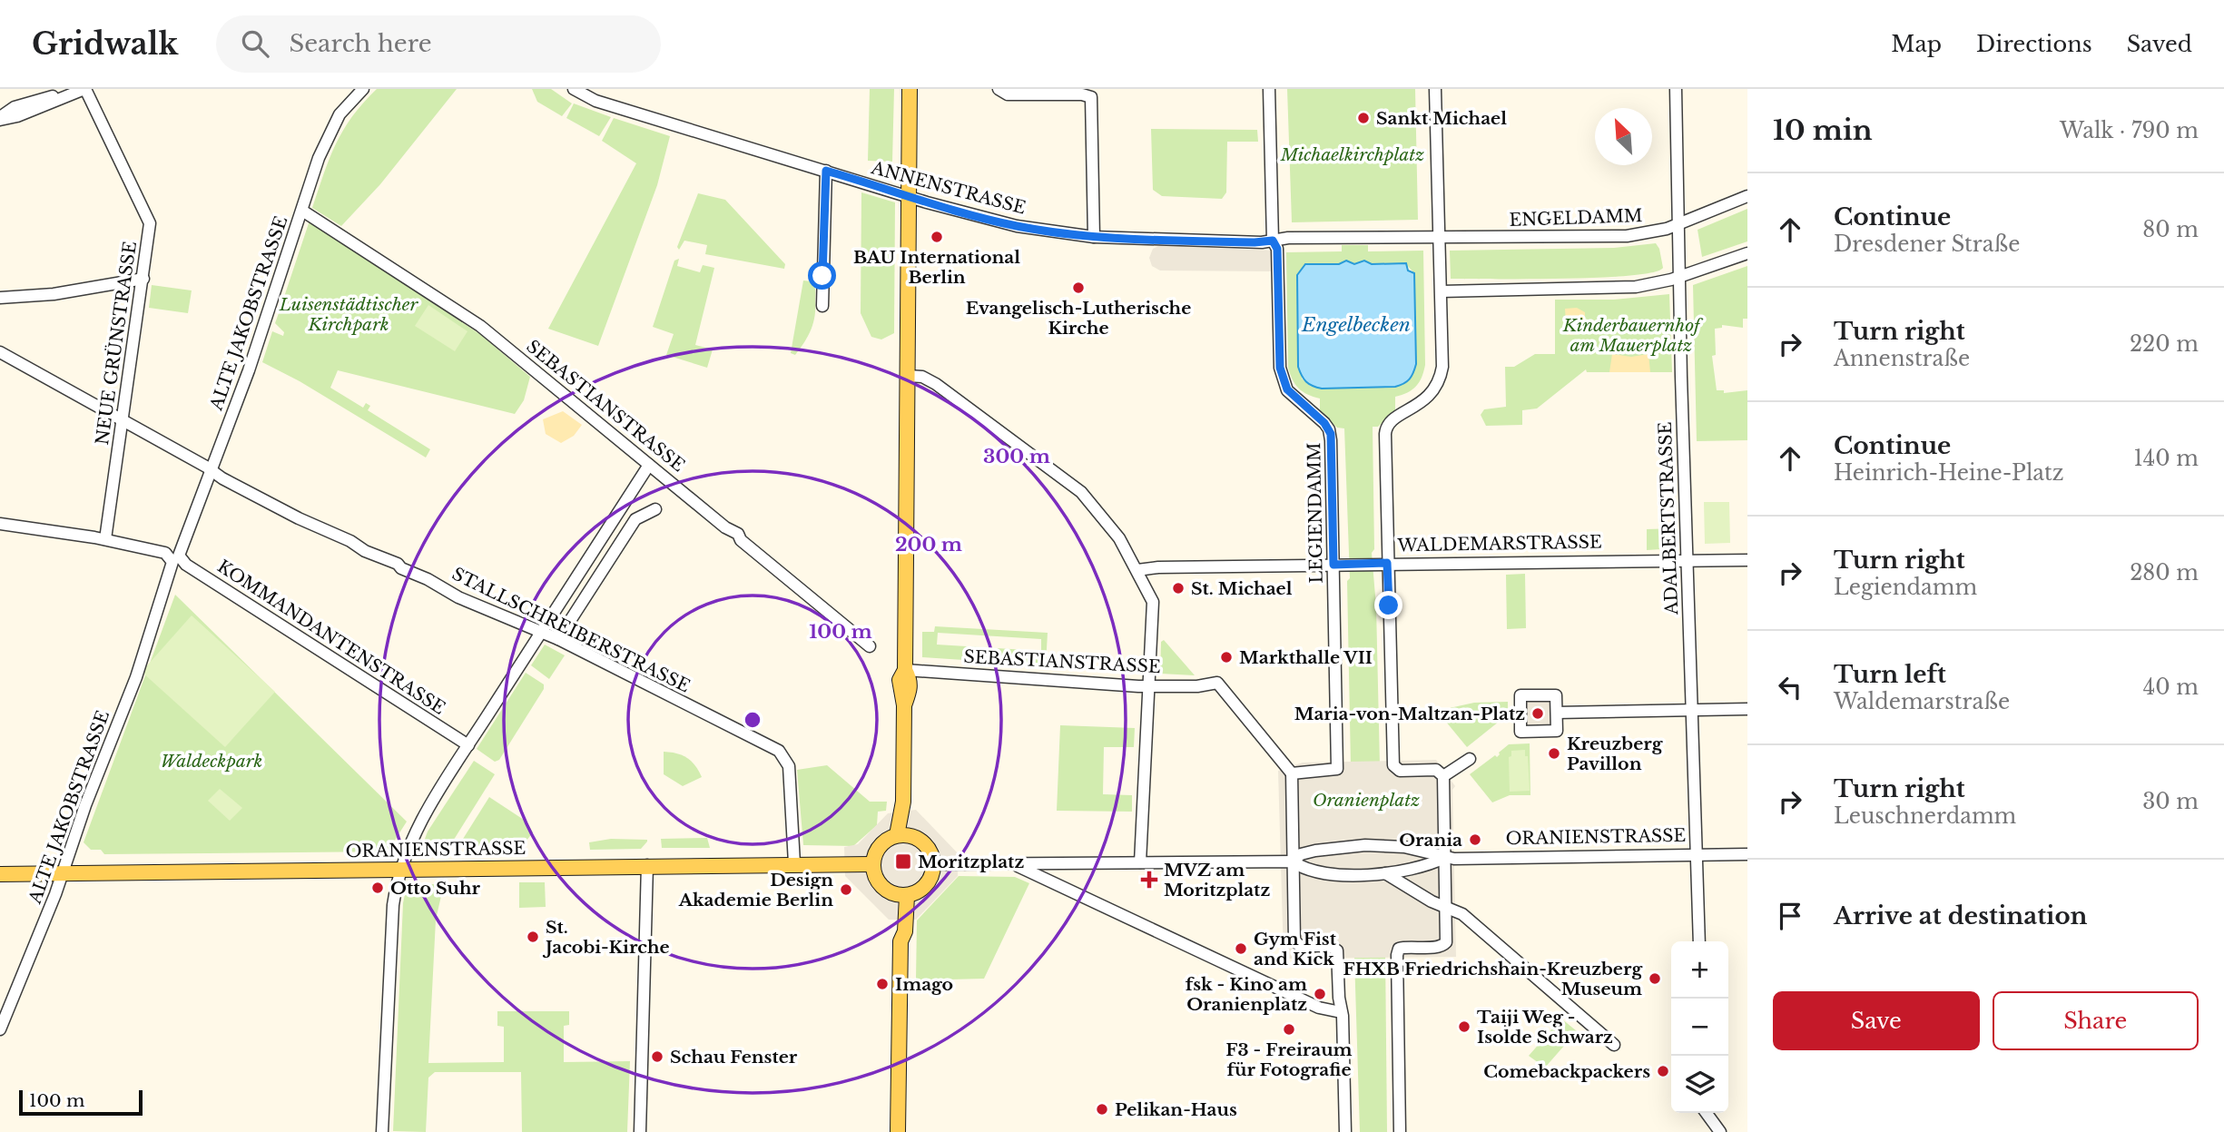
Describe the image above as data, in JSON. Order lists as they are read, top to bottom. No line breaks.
{"streets":{"main road":["ORANIENSTRASSE"],"street":["ANNENSTRASSE","ENGELDAMM","ALTE JAKOBSTRASSE","NEUE GRÜNSTRASSE","SEBASTIANSTRASSE","LEGIENDAMM","ADALBERTSTRASSE","WALDEMARSTRASSE","STALLSCHREIBERSTRASSE","KOMMANDANTENSTRASSE"]},"crossings":[["ANNENSTRASSE","LEGIENDAMM"],["ENGELDAMM","ADALBERTSTRASSE"],["ALTE JAKOBSTRASSE","SEBASTIANSTRASSE"],["ALTE JAKOBSTRASSE","STALLSCHREIBERSTRASSE"],["ALTE JAKOBSTRASSE","KOMMANDANTENSTRASSE"],["ALTE JAKOBSTRASSE","ORANIENSTRASSE"],["NEUE GRÜNSTRASSE","STALLSCHREIBERSTRASSE"],["NEUE GRÜNSTRASSE","KOMMANDANTENSTRASSE"],["SEBASTIANSTRASSE","LEGIENDAMM"],["LEGIENDAMM","WALDEMARSTRASSE"],["ADALBERTSTRASSE","WALDEMARSTRASSE"],["ADALBERTSTRASSE","ORANIENSTRASSE"],["STALLSCHREIBERSTRASSE","ORANIENSTRASSE"]],"water":["Engelbecken"],"parks":["Michaelkirchplatz","Luisenstädtischer Kirchpark","Kinderbauernhof am Mauerplatz","Waldeckpark","Oranienplatz"],"places":{"other":["Sankt Michael","BAU International Berlin","Evangelisch-Lutherische Kirche","St. Michael","Markthalle VII","Maria-von-Maltzan-Platz","Kreuzberg Pavillon","Orania","Otto Suhr","Design Akademie Berlin","St. Jacobi-Kirche","Gym Fist and Kick","FHXB Friedrichshain-Kreuzberg Museum","Imago","fsk - Kino am Oranienplatz","Taiji Weg - Isolde Schwarz","F3 - Freiraum für Fotografie","Schau Fenster","Comebackpackers","Pelikan-Haus"],"transit":["Moritzplatz"],"health":["MVZ am Moritzplatz"]},"scale_bar":"100 m","north":"top left","page":{"header":"Gridwalk","search":"Search here","nav":["Map","Directions","Saved"],"heading":["10 min","Walk · 790 m"],"list":[["Continue","Dresdener Straße","80 m"],["Turn right","Annenstraße","220 m"],["Continue","Heinrich-Heine-Platz","140 m"],["Turn right","Legiendamm","280 m"],["Turn left","Waldemarstraße","40 m"],["Turn right","Leuschnerdamm","30 m"],"Arrive at destination"],"map_buttons":["+","−"],"buttons":["Save","Share"],"scale":"100 m"},"rings":["300 m","200 m","100 m"]}
